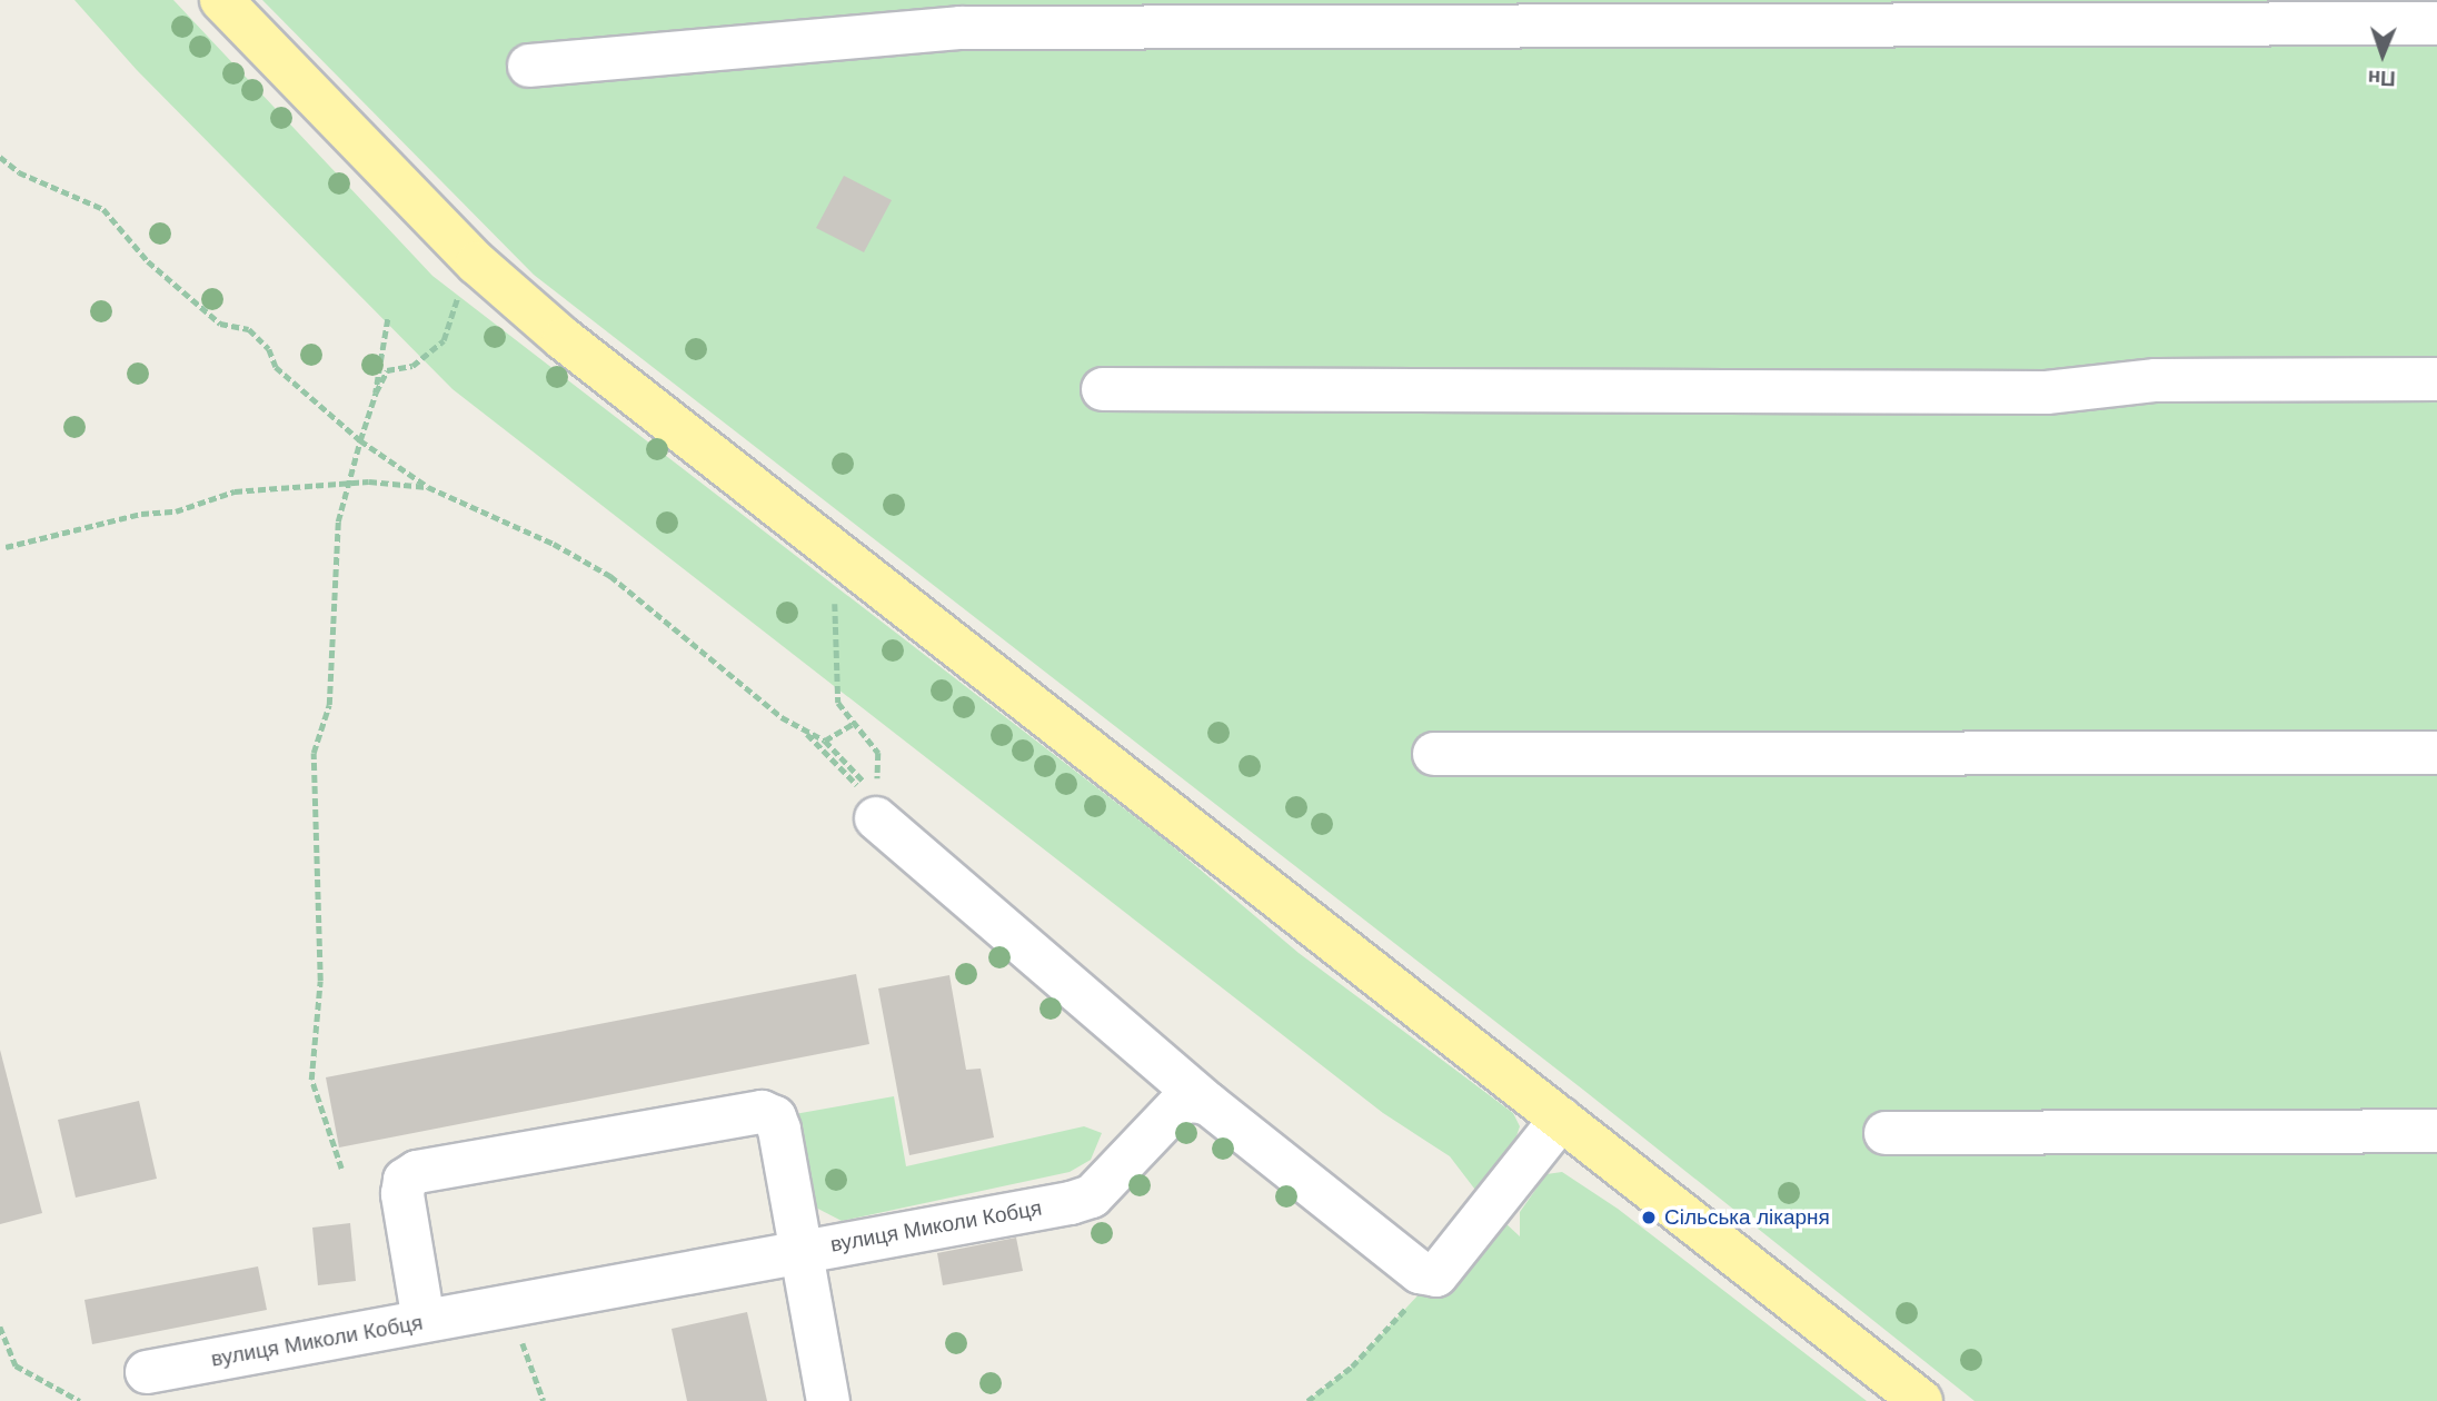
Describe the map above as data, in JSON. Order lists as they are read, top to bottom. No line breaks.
{"streets":{"street":["вулиця Миколи Кобця"]},"places":["Сільська лікарня"],"north":"bottom"}
